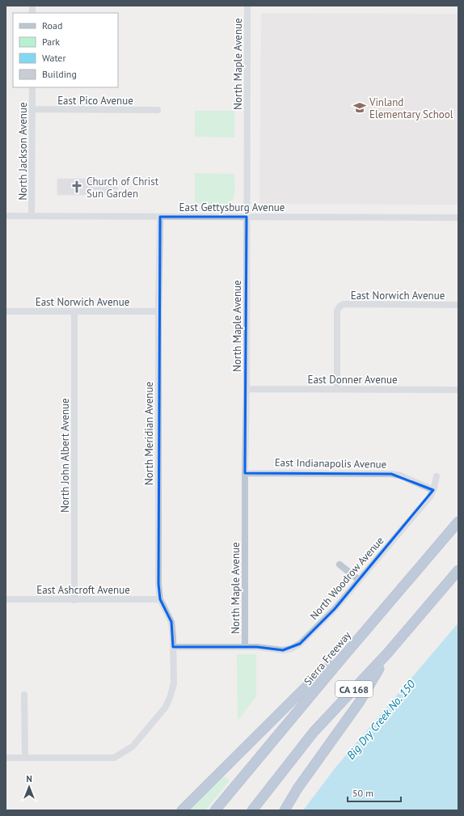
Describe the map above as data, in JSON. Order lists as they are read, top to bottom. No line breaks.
{"streets":{"highway":["Sierra Freeway","CA 168"],"street":["North Maple Avenue","East Pico Avenue","North Jackson Avenue","East Gettysburg Avenue","East Norwich Avenue","East Donner Avenue","North Meridian Avenue","North John Albert Avenue","East Indianapolis Avenue","North Woodrow Avenue","East Ashcroft Avenue"]},"crossings":[["North Maple Avenue","East Gettysburg Avenue"],["North Maple Avenue","East Donner Avenue"],["North Maple Avenue","East Indianapolis Avenue"],["North Maple Avenue","North Woodrow Avenue"],["East Pico Avenue","North Jackson Avenue"],["North Jackson Avenue","East Gettysburg Avenue"],["East Gettysburg Avenue","North Meridian Avenue"],["East Norwich Avenue","East Donner Avenue"],["East Norwich Avenue","North Meridian Avenue"],["East Norwich Avenue","North John Albert Avenue"],["North Meridian Avenue","North Woodrow Avenue"],["North Meridian Avenue","East Ashcroft Avenue"],["North John Albert Avenue","East Ashcroft Avenue"],["East Indianapolis Avenue","North Woodrow Avenue"]],"water":["Big Dry Creek No. 150"],"places":{"school or university":["Vinland Elementary School"],"church":["Church of Christ Sun Garden"]},"legend":["Road","Park","Water","Building"],"scale_bar":"50 m","north":"top"}
